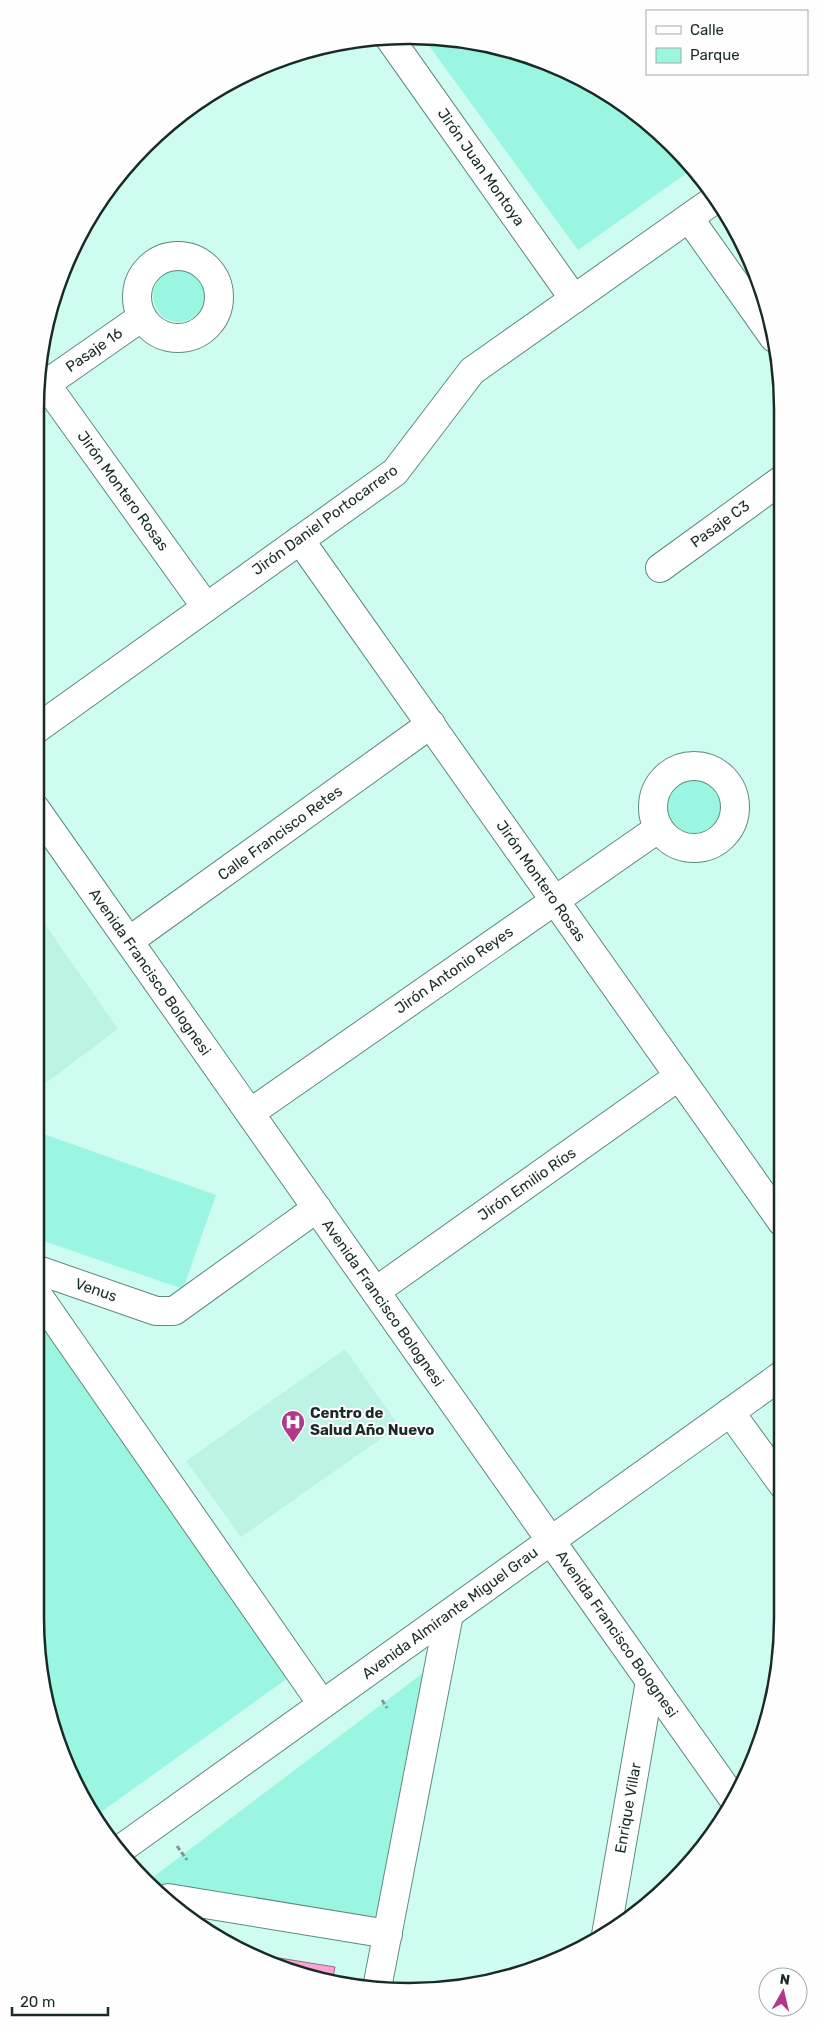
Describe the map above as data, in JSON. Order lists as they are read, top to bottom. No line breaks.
{"streets":{"street":["Jirón Juan Montoya","Pasaje 16","Jirón Montero Rosas","Jirón Daniel Portocarrero","Pasaje C3","Calle Francisco Retes","Jirón Antonio Reyes","Avenida Francisco Bolognesi","Jirón Emilio Ríos","Venus","Avenida Almirante Miguel Grau","Enrique Villar"]},"crossings":[["Jirón Juan Montoya","Jirón Daniel Portocarrero"],["Jirón Montero Rosas","Jirón Daniel Portocarrero"],["Jirón Montero Rosas","Calle Francisco Retes"],["Jirón Montero Rosas","Jirón Antonio Reyes"],["Jirón Montero Rosas","Jirón Emilio Ríos"],["Calle Francisco Retes","Avenida Francisco Bolognesi"],["Jirón Antonio Reyes","Avenida Francisco Bolognesi"],["Avenida Francisco Bolognesi","Jirón Emilio Ríos"],["Avenida Francisco Bolognesi","Venus"],["Avenida Francisco Bolognesi","Avenida Almirante Miguel Grau"],["Avenida Francisco Bolognesi","Enrique Villar"]],"places":{"hospital":["Centro de Salud Año Nuevo"]},"legend":["Calle","Parque"],"scale_bar":"20 m","north":"top"}
